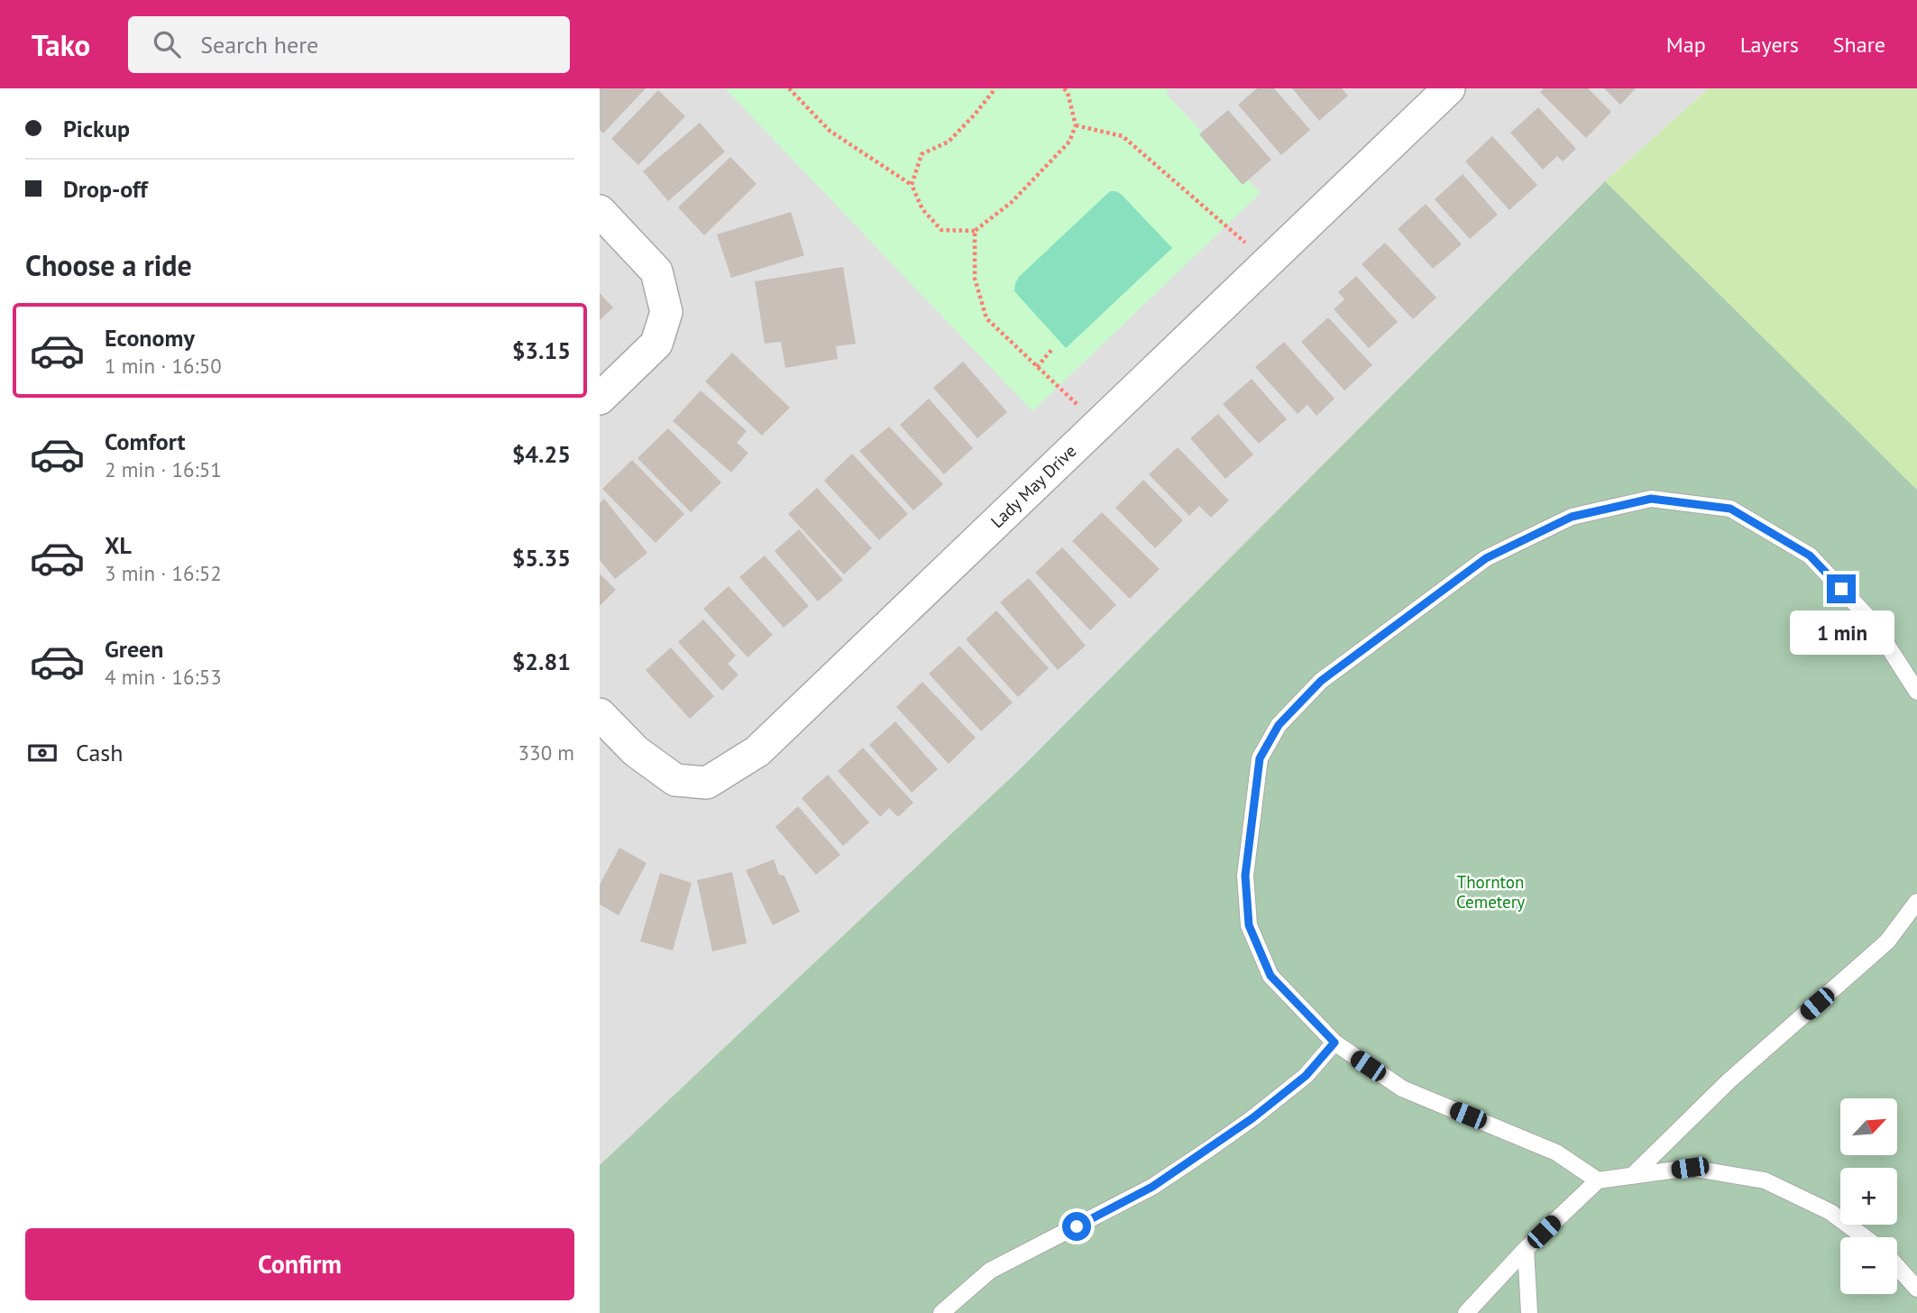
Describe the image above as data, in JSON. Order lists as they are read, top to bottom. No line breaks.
{"streets":{"street":["Lady May Drive"]},"parks":["Thornton Cemetery"],"north":"top right","page":{"header":"Tako","search":"Search here","nav":["Map","Layers","Share"],"banner":["Pickup","Drop-off"],"heading":"Choose a ride","list":[{"name":"Economy","note":"1 min · 16:50","value":"$3.15"},{"name":"Comfort","note":"2 min · 16:51","value":"$4.25"},{"name":"XL","note":"3 min · 16:52","value":"$5.35"},{"name":"Green","note":"4 min · 16:53","value":"$2.81"}],"bubble":"1 min","pay":["Cash","330 m"],"map_buttons":["+","−"],"buttons":"Confirm"}}
